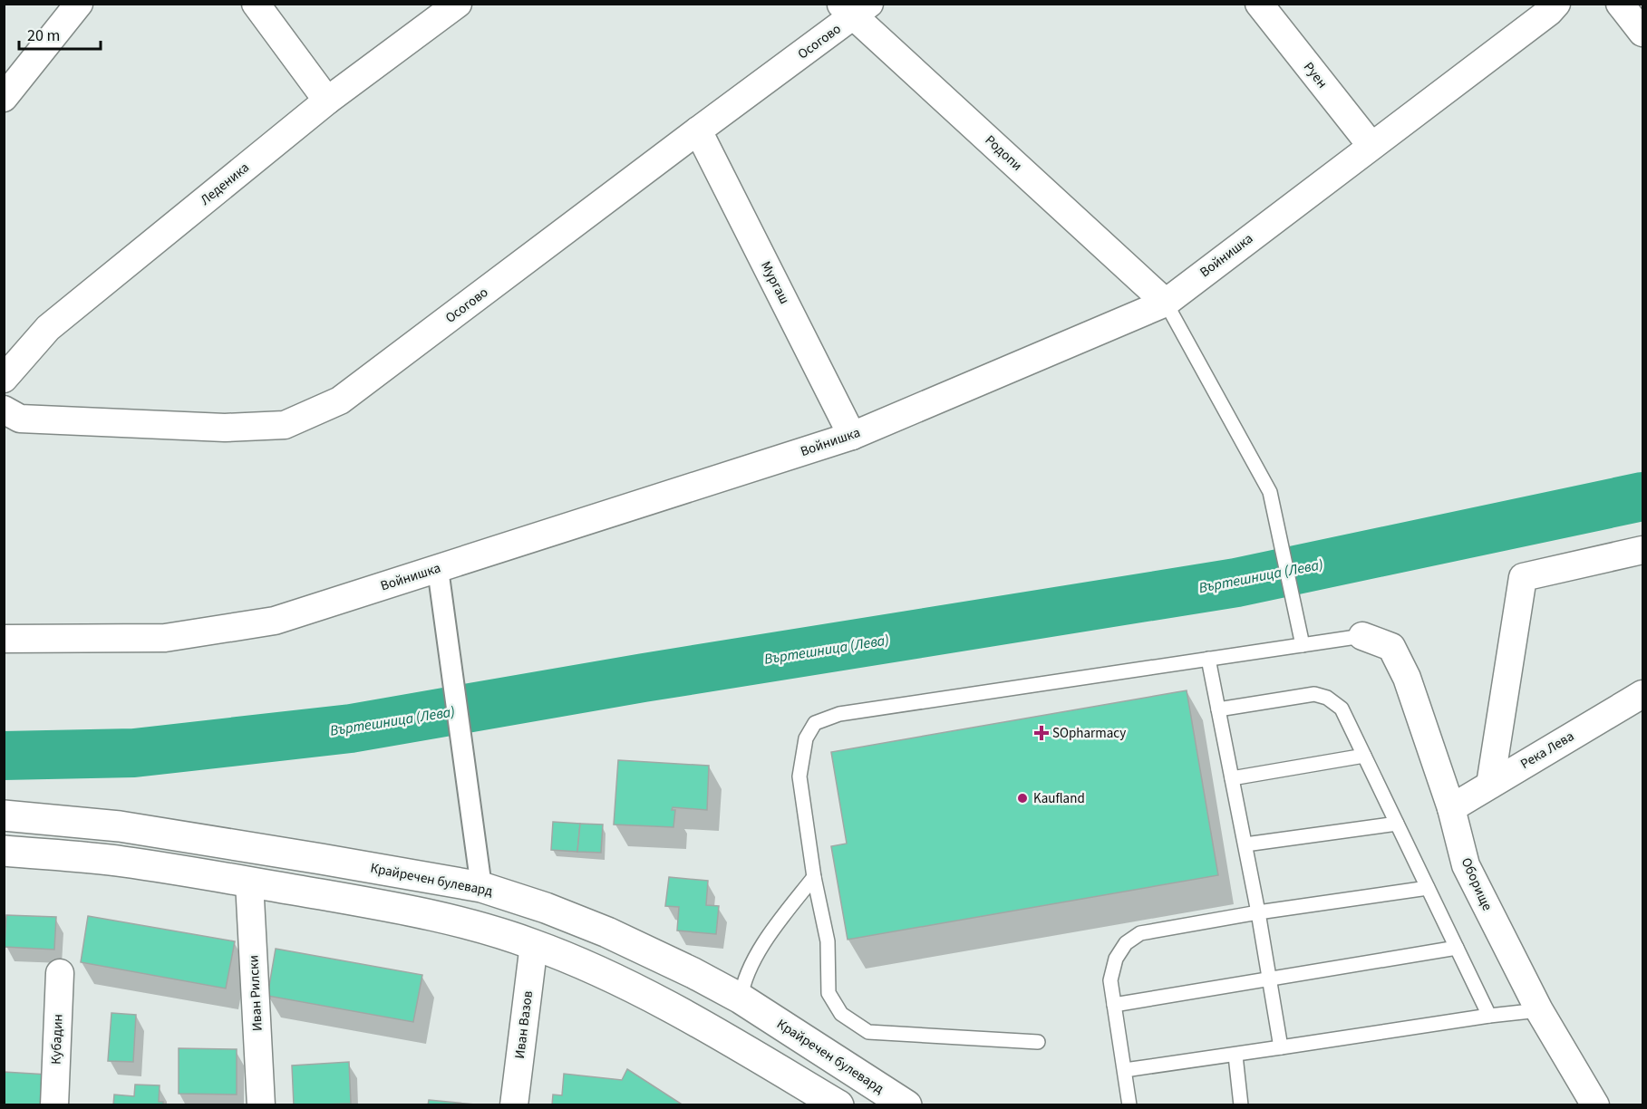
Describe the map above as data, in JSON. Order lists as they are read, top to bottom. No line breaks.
{"streets":{"street":["Осогово","Руен","Родопи","Леденика","Войнишка","Мургаш","Река Лева","Крайречен булевард","Оборище","Иван Рилски","Иван Вазов","Кубадин"]},"crossings":[["Осогово","Родопи"],["Осогово","Мургаш"],["Руен","Войнишка"],["Родопи","Войнишка"],["Войнишка","Мургаш"],["Река Лева","Оборище"]],"water":["Въртешница (Лева)"],"places":{"health":["SOpharmacy"],"other":["Kaufland"]},"scale_bar":"20 m"}
